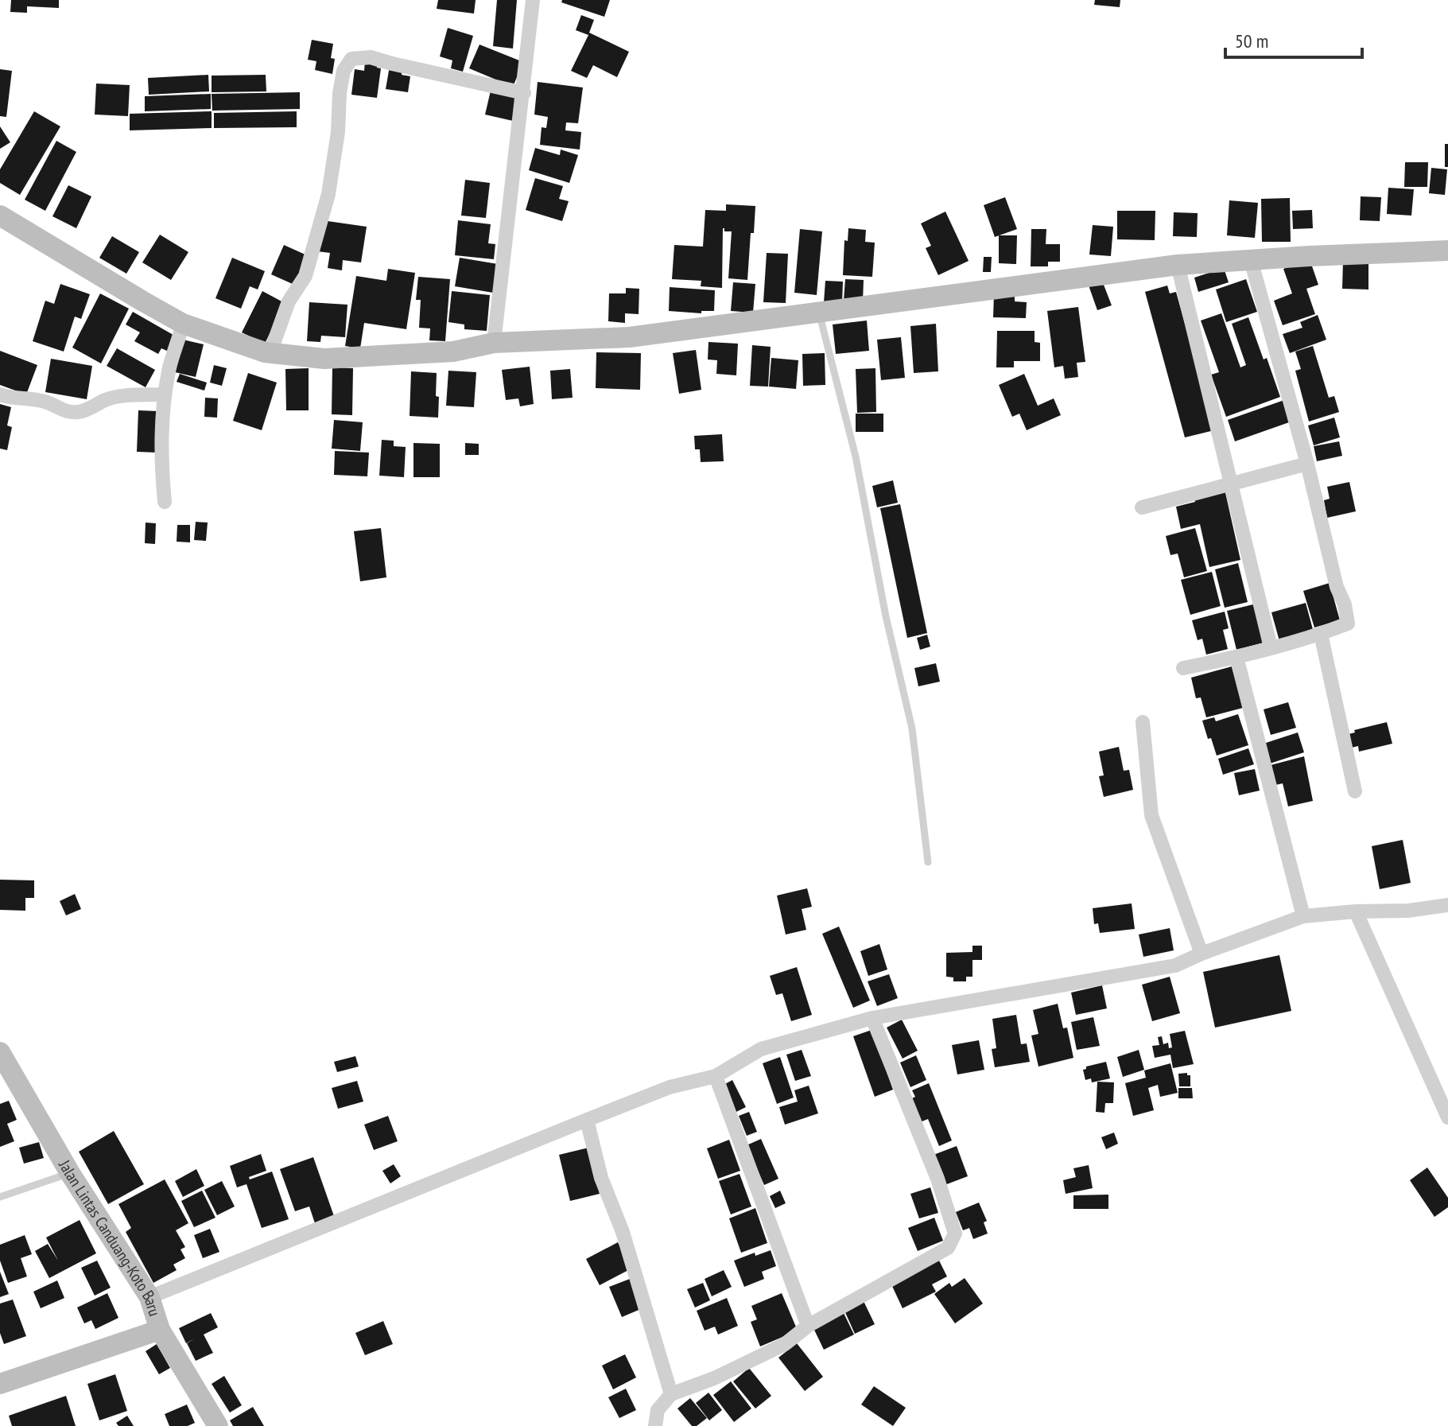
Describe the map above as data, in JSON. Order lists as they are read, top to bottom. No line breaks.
{"streets":{"street":["Jalan Lintas Canduang-Koto Baru"]},"scale_bar":"50 m"}
